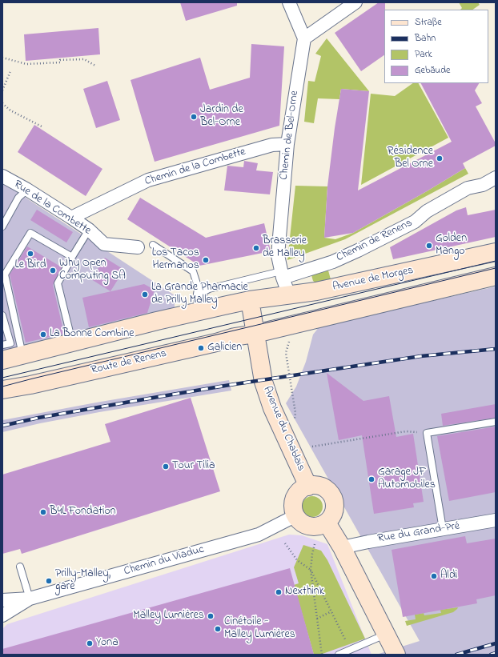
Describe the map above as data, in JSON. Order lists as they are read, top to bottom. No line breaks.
{"streets":{"main road":["Avenue de Morges","Route de Renens","Avenue du Chablais"],"street":["Chemin de Bel-Orne","Chemin de la Combette","Rue de la Combette","Chemin de Renens","Rue du Grand-Pré","Chemin du Viaduc"]},"crossings":[["Chemin de Bel-Orne","Chemin de la Combette"],["Chemin de Bel-Orne","Chemin de Renens"],["Chemin de la Combette","Rue de la Combette"],["Avenue de Morges","Avenue du Chablais"],["Route de Renens","Avenue du Chablais"],["Avenue du Chablais","Chemin du Viaduc"]],"places":["Jardin de Bel-Orne","Résidence Bel Orne","Golden Mango","Brasserie de Malley","Le Bird","Los Tacos Hermanos","Why Open Computing SA","La Grande Pharmacie de Prilly Malley","La Bonne Combine","Galicien","Tour Tilia","Garage JF Automobiles","B4L Fondation","Aldi","Prilly-Malley, gare","Nexthink","Malley Lumières","Cinétoile - Malley Lumières","Yona"],"legend":["Straße","Bahn","Park","Gebäude"]}
